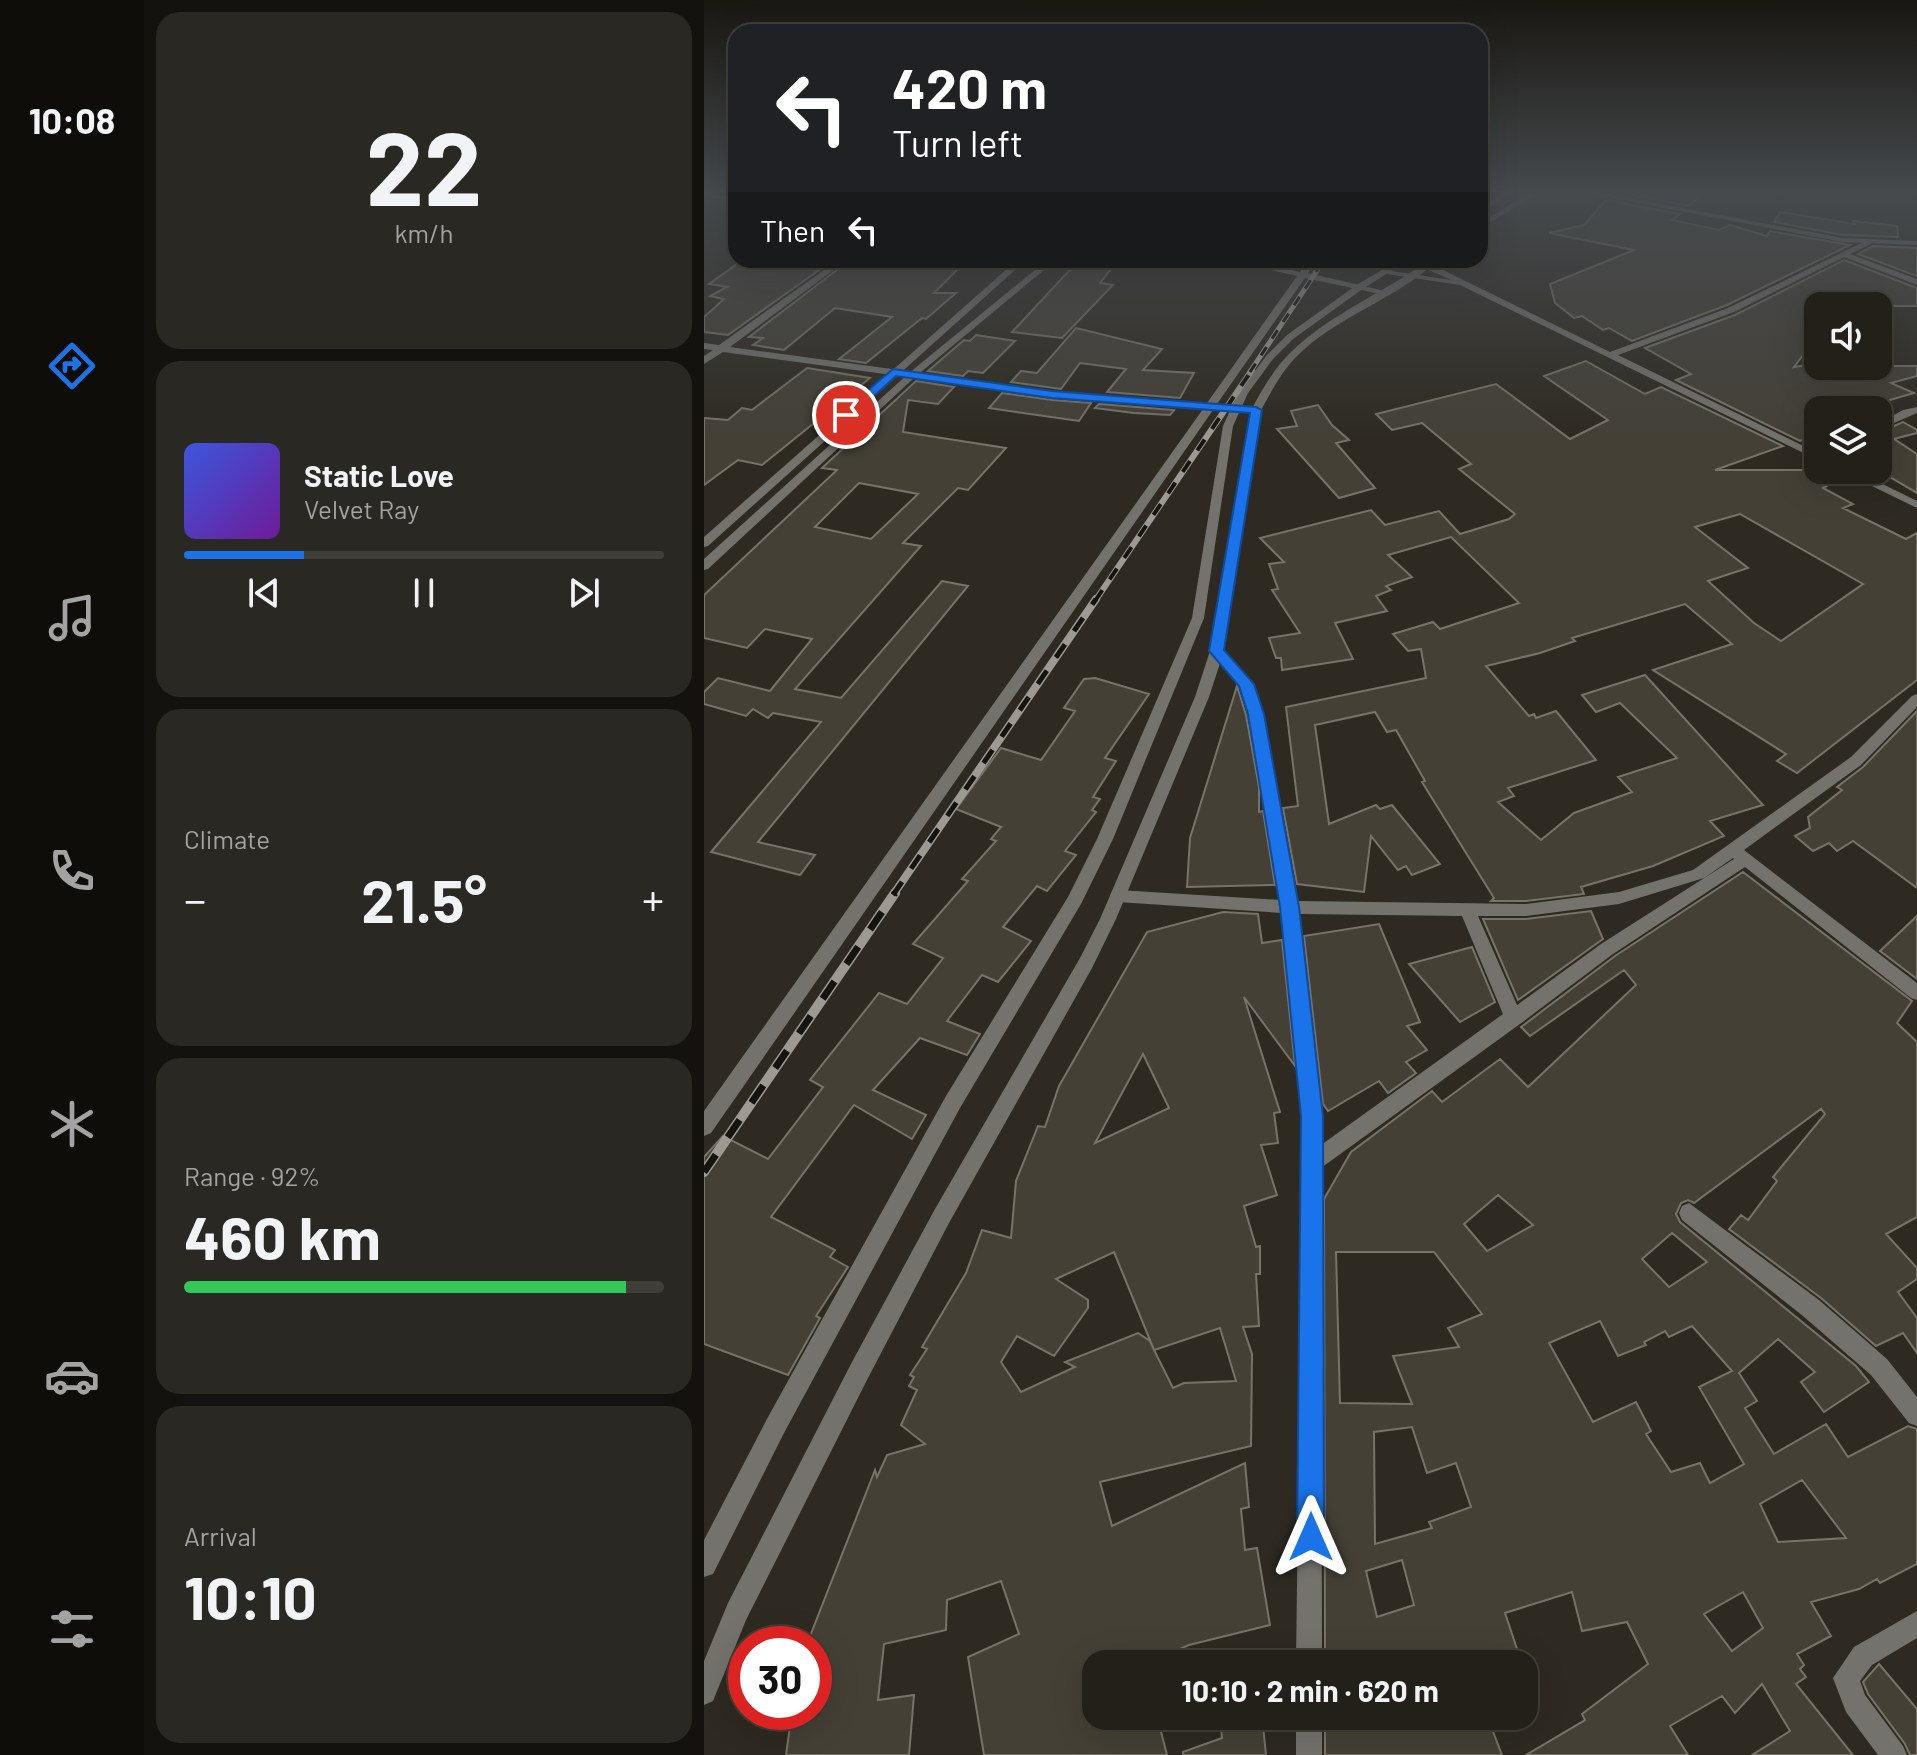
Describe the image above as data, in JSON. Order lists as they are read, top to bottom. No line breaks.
{"page":{"tabs":"10:08","tile":[["22","km/h"],"Climate",["Range · 92%","460 km"],["Arrival","10:10"]],"turn":["420 m","Turn left"],"then":"Then","song":["Static Love","Velvet Ray"],"heat":["−","21.5°","+"],"limit":"30","trip":"10:10 · 2 min · 620 m"}}
